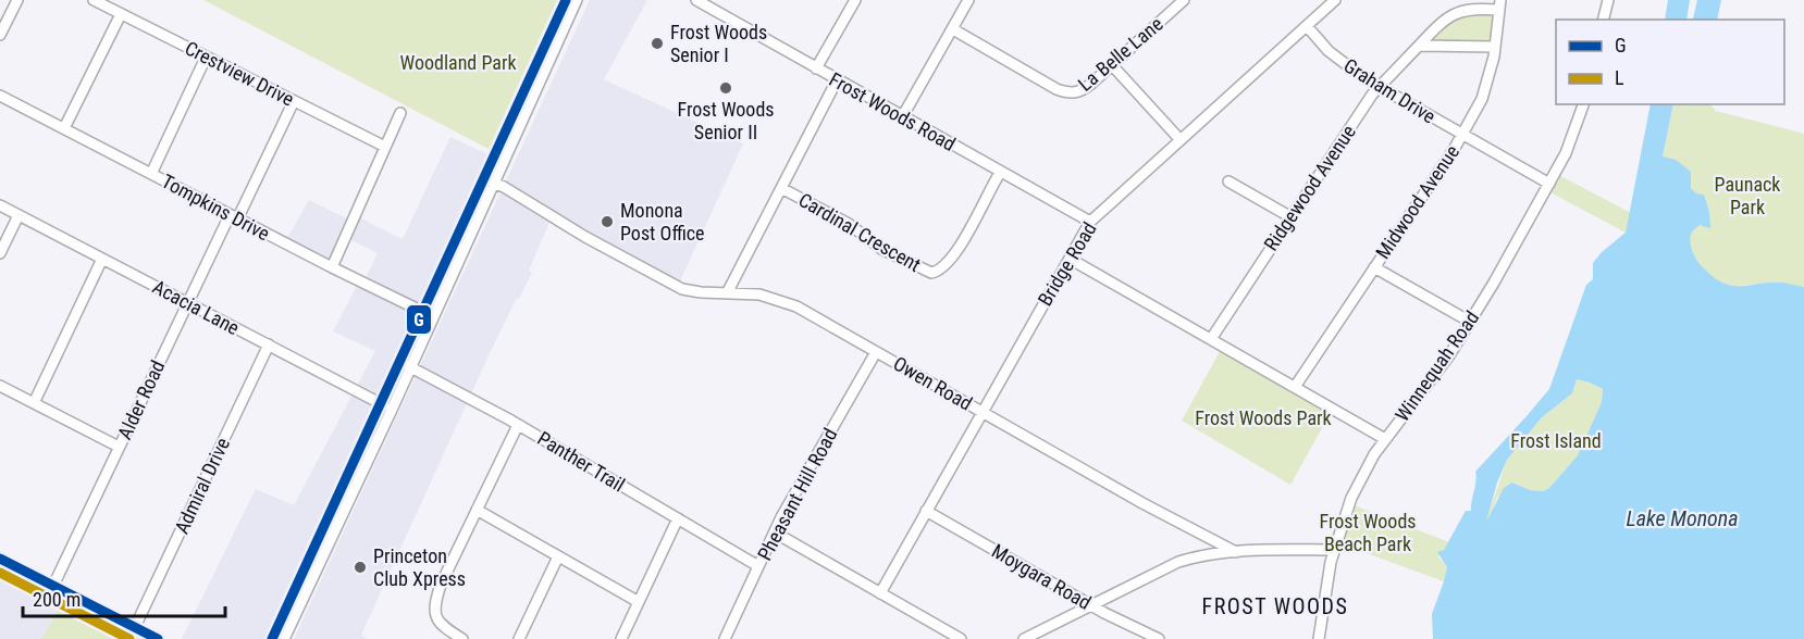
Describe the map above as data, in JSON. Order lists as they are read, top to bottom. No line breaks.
{"streets":{"street":["La Belle Lane","Crestview Drive","Graham Drive","Frost Woods Road","Ridgewood Avenue","Midwood Avenue","Tompkins Drive","Cardinal Crescent","Bridge Road","Acacia Lane","Winnequah Road","Owen Road","Alder Road","Panther Trail","Admiral Drive","Pheasant Hill Road","Moygara Road"]},"crossings":[["Crestview Drive","Alder Road"],["Graham Drive","Ridgewood Avenue"],["Graham Drive","Midwood Avenue"],["Graham Drive","Bridge Road"],["Graham Drive","Winnequah Road"],["Frost Woods Road","Cardinal Crescent"],["Frost Woods Road","Bridge Road"],["Ridgewood Avenue","Midwood Avenue"],["Tompkins Drive","Alder Road"],["Bridge Road","Owen Road"],["Bridge Road","Moygara Road"],["Acacia Lane","Alder Road"],["Acacia Lane","Admiral Drive"],["Winnequah Road","Owen Road"],["Owen Road","Pheasant Hill Road"],["Panther Trail","Pheasant Hill Road"]],"districts":["FROST WOODS"],"water":["Lake Monona"],"parks":["Woodland Park","Paunack Park","Frost Woods Park","Frost Island","Frost Woods Beach Park"],"places":["Frost Woods Senior I","Frost Woods Senior II","Monona Post Office","Princeton Club Xpress"],"lines":["transit line G","transit line L"],"legend":["G","L"],"scale_bar":"200 m"}
